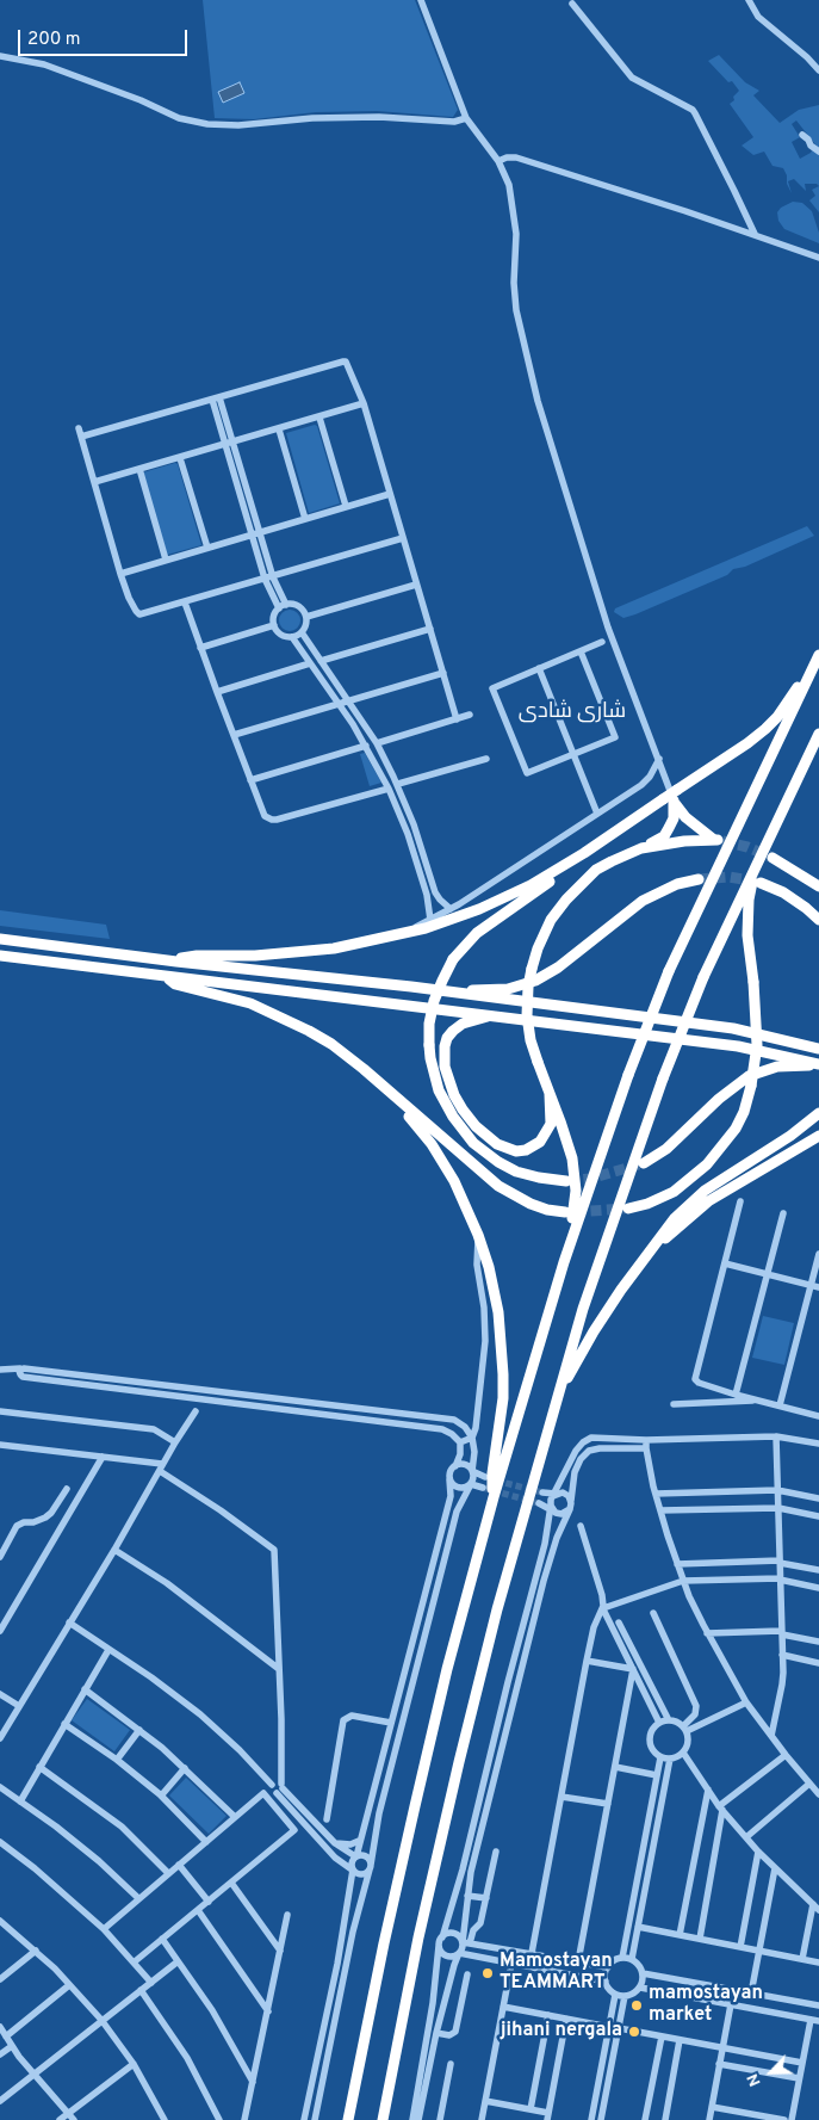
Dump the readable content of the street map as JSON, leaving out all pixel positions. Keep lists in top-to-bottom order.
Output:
{
  "districts": ["شاری شادی"],
  "places": ["Mamostayan TEAMMART", "mamostayan market", "jihani nergala"],
  "scale_bar": "200 m",
  "north": "bottom left"
}
